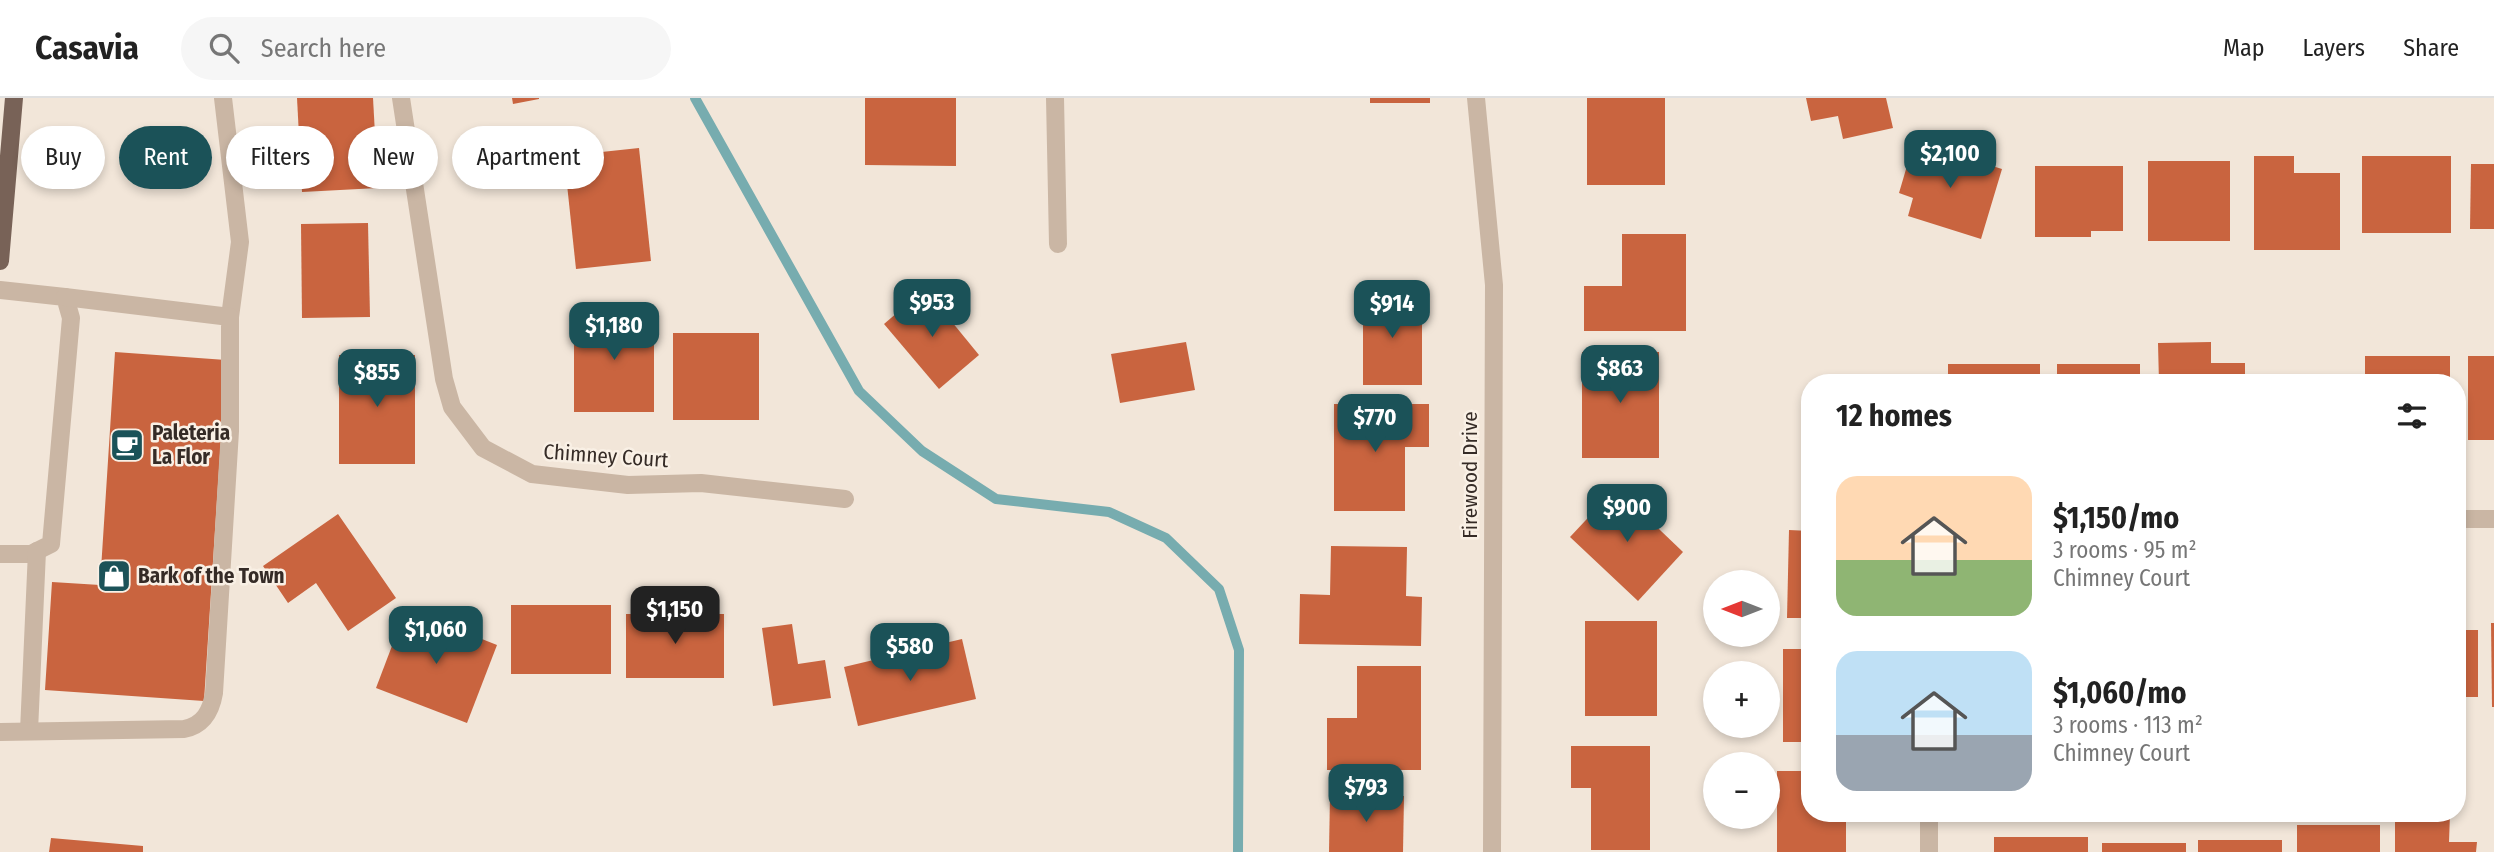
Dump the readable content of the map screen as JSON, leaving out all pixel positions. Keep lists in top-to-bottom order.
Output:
{
  "streets": {
    "street": ["Chimney Court", "Firewood Drive"]
  },
  "places": {
    "cafe": ["Paleteria La Flor"],
    "shop": ["Bark of the Town"]
  },
  "north": "left",
  "page": {
    "header": "Casavia",
    "search": "Search here",
    "nav": ["Map", "Layers", "Share"],
    "chip": [
      "Buy",
      "Rent",
      "Filters",
      "New",
      "Apartment"
    ],
    "price": [
      "$2,100",
      "$953",
      "$914",
      "$1,180",
      "$863",
      "$855",
      "$770",
      "$900",
      "$1,150",
      "$1,060",
      "$580",
      "$793"
    ],
    "heading": "12 homes",
    "list": [
      {
        "name": "$1,150/mo",
        "note": "3 rooms · 95 m² · Chimney Court"
      },
      {
        "name": "$1,060/mo",
        "note": "3 rooms · 113 m² · Chimney Court"
      }
    ],
    "map_buttons": ["+", "−"]
  }
}
